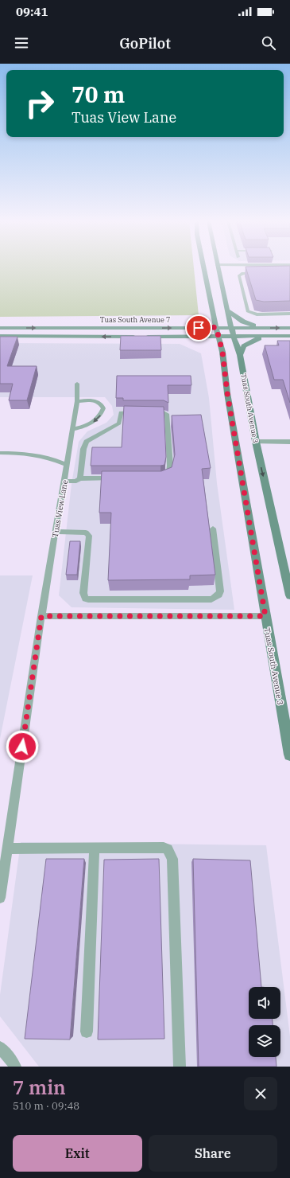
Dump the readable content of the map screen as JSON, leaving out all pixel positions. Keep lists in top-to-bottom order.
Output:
{
  "streets": {
    "street": ["Tuas South Avenue 7", "Tuas South Avenue 3"],
    "lane": ["Tuas View Lane"]
  },
  "crossings": [
    ["Tuas South Avenue 7", "Tuas South Avenue 3"]
  ],
  "page": {
    "status": "09:41",
    "header": "GoPilot",
    "turn": ["70 m", "Tuas View Lane"],
    "heading": ["7 min", "510 m · 09:48"],
    "buttons": ["Exit", "Share"]
  }
}
